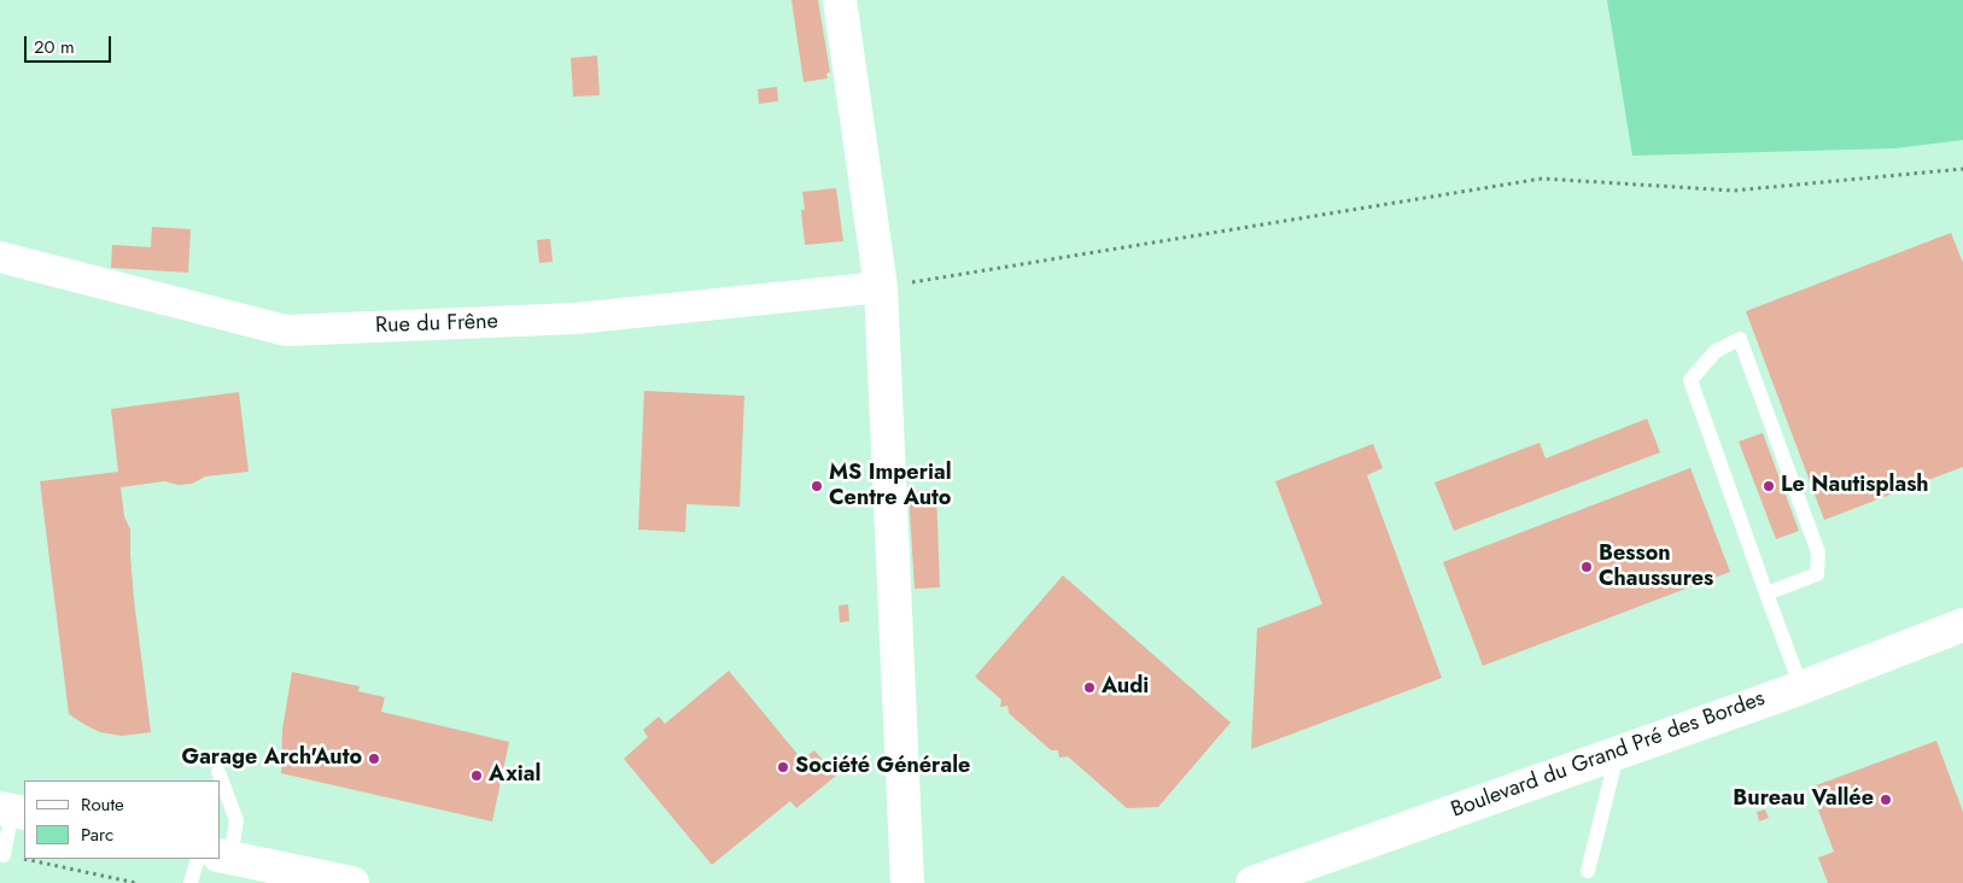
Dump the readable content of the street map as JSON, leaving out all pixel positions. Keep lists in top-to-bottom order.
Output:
{
  "streets": {
    "main road": ["Boulevard du Grand Pré des Bordes"],
    "street": ["Rue du Frêne"]
  },
  "places": [
    "MS Imperial Centre Auto",
    "Le Nautisplash",
    "Besson Chaussures",
    "Audi",
    "Garage Arch'Auto",
    "Société Générale",
    "Axial",
    "Bureau Vallée"
  ],
  "legend": ["Route", "Parc"],
  "scale_bar": "20 m"
}
